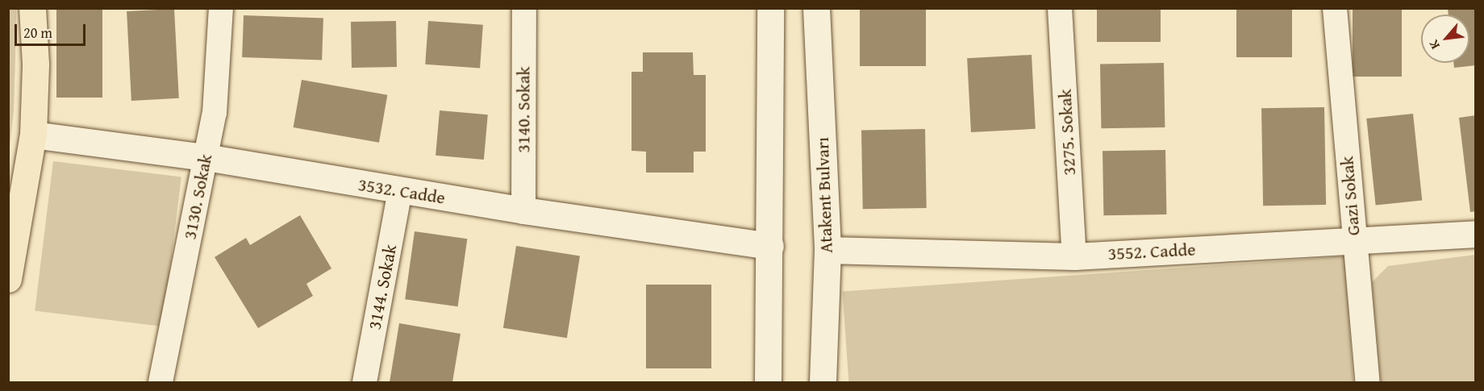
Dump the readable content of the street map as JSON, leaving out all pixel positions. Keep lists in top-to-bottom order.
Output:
{
  "streets": {
    "street": [
      "3140. Sokak",
      "3275. Sokak",
      "3532. Cadde",
      "Atakent Bulvarı",
      "Gazi Sokak",
      "3130. Sokak",
      "3552. Cadde",
      "3144. Sokak"
    ]
  },
  "crossings": [
    ["3140. Sokak", "3532. Cadde"],
    ["3275. Sokak", "3552. Cadde"],
    ["3532. Cadde", "3130. Sokak"],
    ["3532. Cadde", "3144. Sokak"],
    ["Atakent Bulvarı", "3552. Cadde"],
    ["Gazi Sokak", "3552. Cadde"]
  ],
  "scale_bar": "20 m",
  "north": "bottom left"
}
